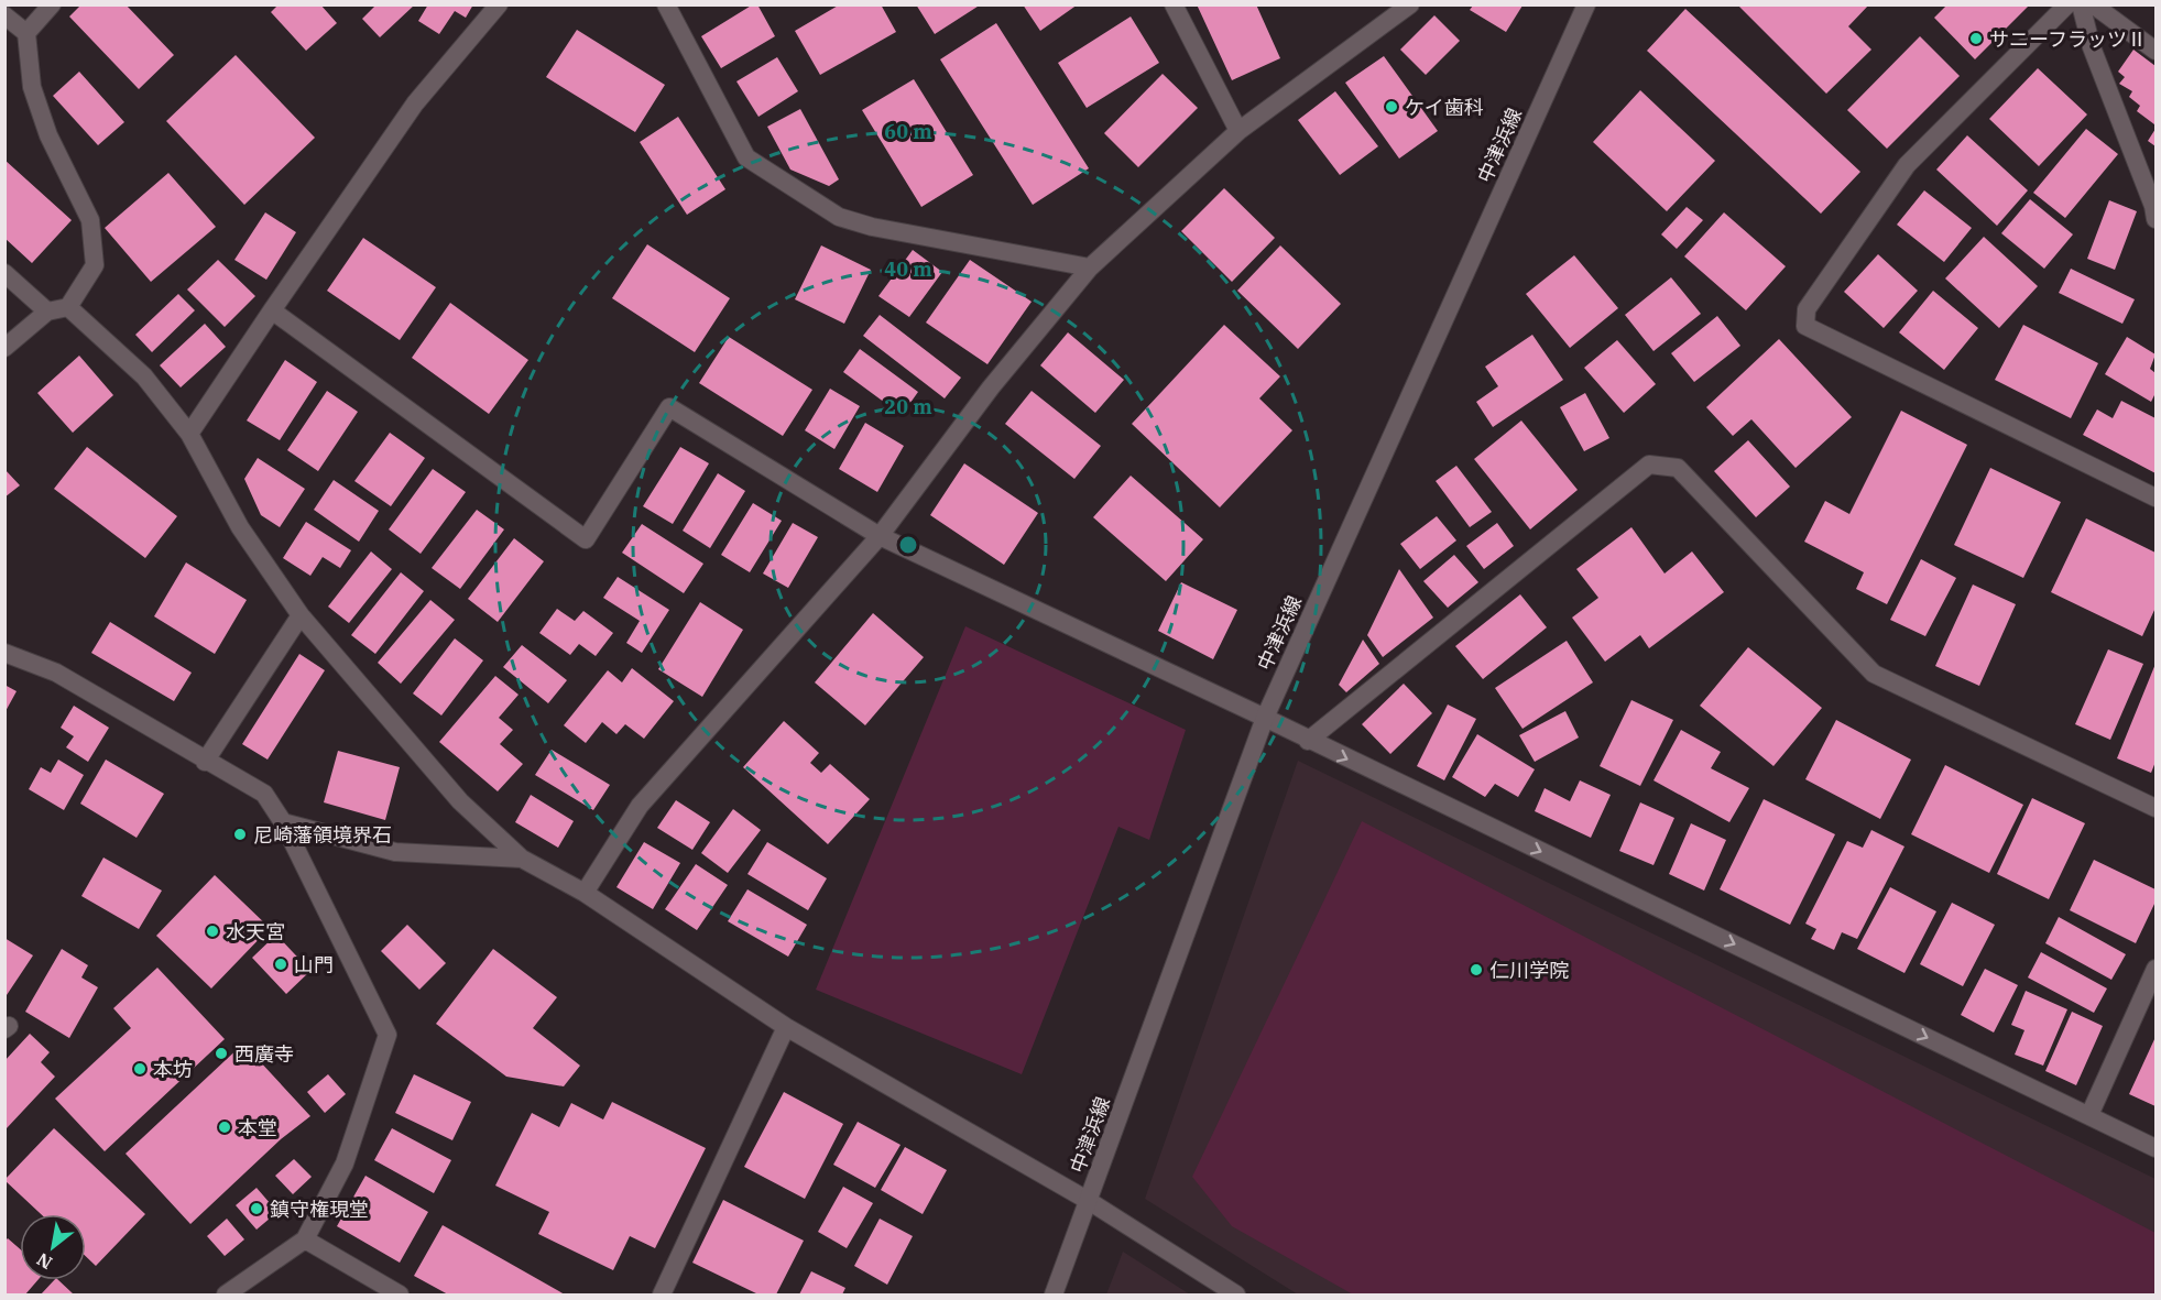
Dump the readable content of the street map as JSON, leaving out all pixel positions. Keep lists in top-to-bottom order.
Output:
{
  "streets": {
    "street": ["中津浜線"]
  },
  "places": [
    "サニーフラッツⅡ",
    "ケイ歯科",
    "尼崎藩領境界石",
    "水天宮",
    "山門",
    "仁川学院",
    "西廣寺",
    "本坊",
    "本堂",
    "鎮守権現堂"
  ],
  "north": "bottom left",
  "rings": ["60 m", "40 m", "20 m"]
}
